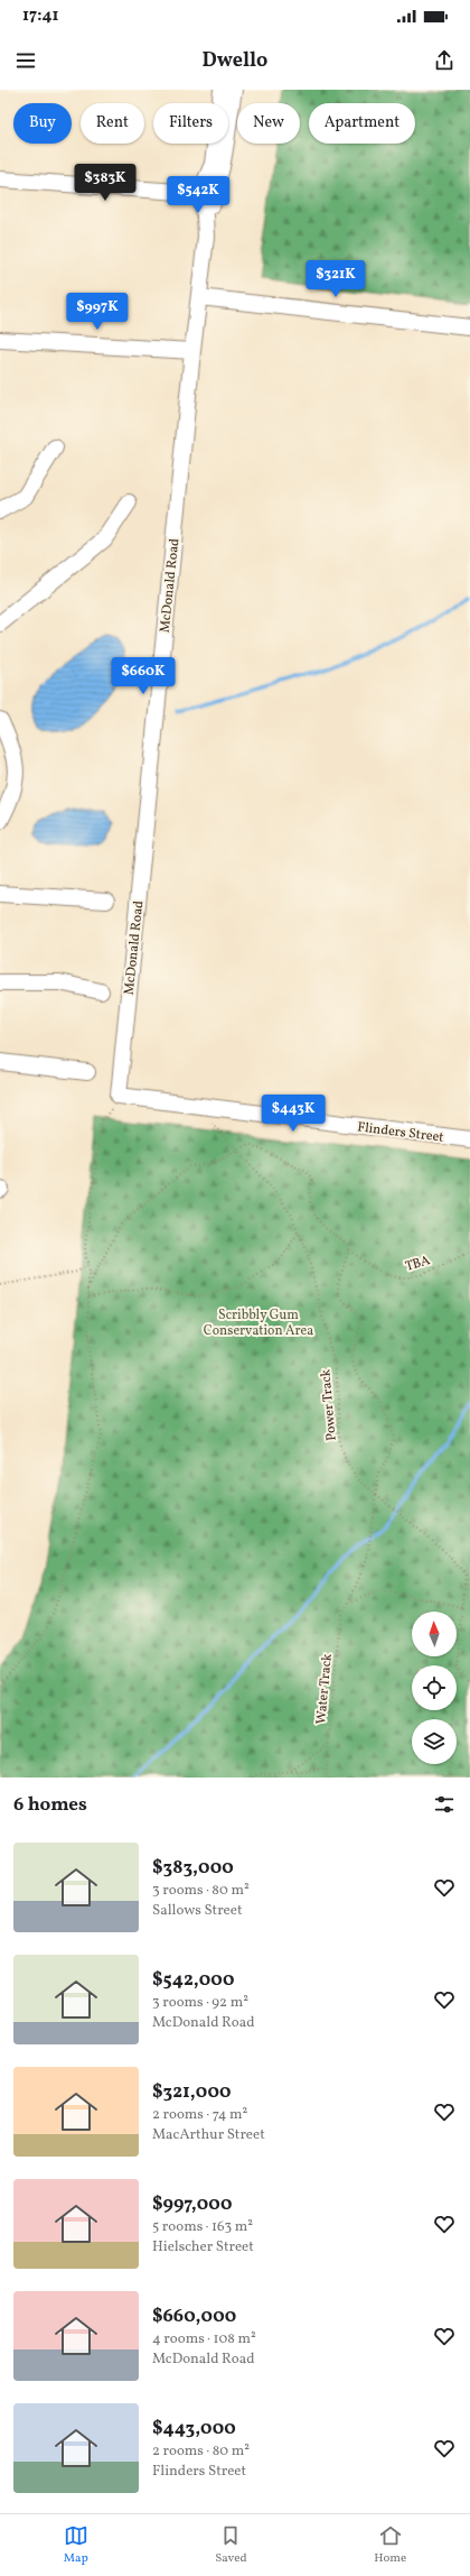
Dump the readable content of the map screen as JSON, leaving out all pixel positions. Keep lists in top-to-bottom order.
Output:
{
  "streets": {
    "street": ["McDonald Road", "Flinders Street"],
    "path": ["TBA", "Power Track", "Water Track"]
  },
  "crossings": [
    ["McDonald Road", "Flinders Street"],
    ["TBA", "Power Track"],
    ["TBA", "Water Track"],
    ["Power Track", "Water Track"]
  ],
  "parks": ["Scribbly Gum Conservation Area"],
  "north": "top",
  "page": {
    "status": "17:41",
    "header": "Dwello",
    "chip": [
      "Buy",
      "Rent",
      "Filters",
      "New",
      "Apartment"
    ],
    "price": [
      "$383K",
      "$542K",
      "$321K",
      "$997K",
      "$660K",
      "$443K"
    ],
    "heading": "6 homes",
    "list": [
      {
        "name": "$383,000",
        "note": "3 rooms · 80 m² · Sallows Street"
      },
      {
        "name": "$542,000",
        "note": "3 rooms · 92 m² · McDonald Road"
      },
      {
        "name": "$321,000",
        "note": "2 rooms · 74 m² · MacArthur Street"
      },
      {
        "name": "$997,000",
        "note": "5 rooms · 163 m² · Hielscher Street"
      },
      {
        "name": "$660,000",
        "note": "4 rooms · 108 m² · McDonald Road"
      },
      {
        "name": "$443,000",
        "note": "2 rooms · 80 m² · Flinders Street"
      }
    ],
    "tabs": ["Map", "Saved", "Home"]
  }
}
